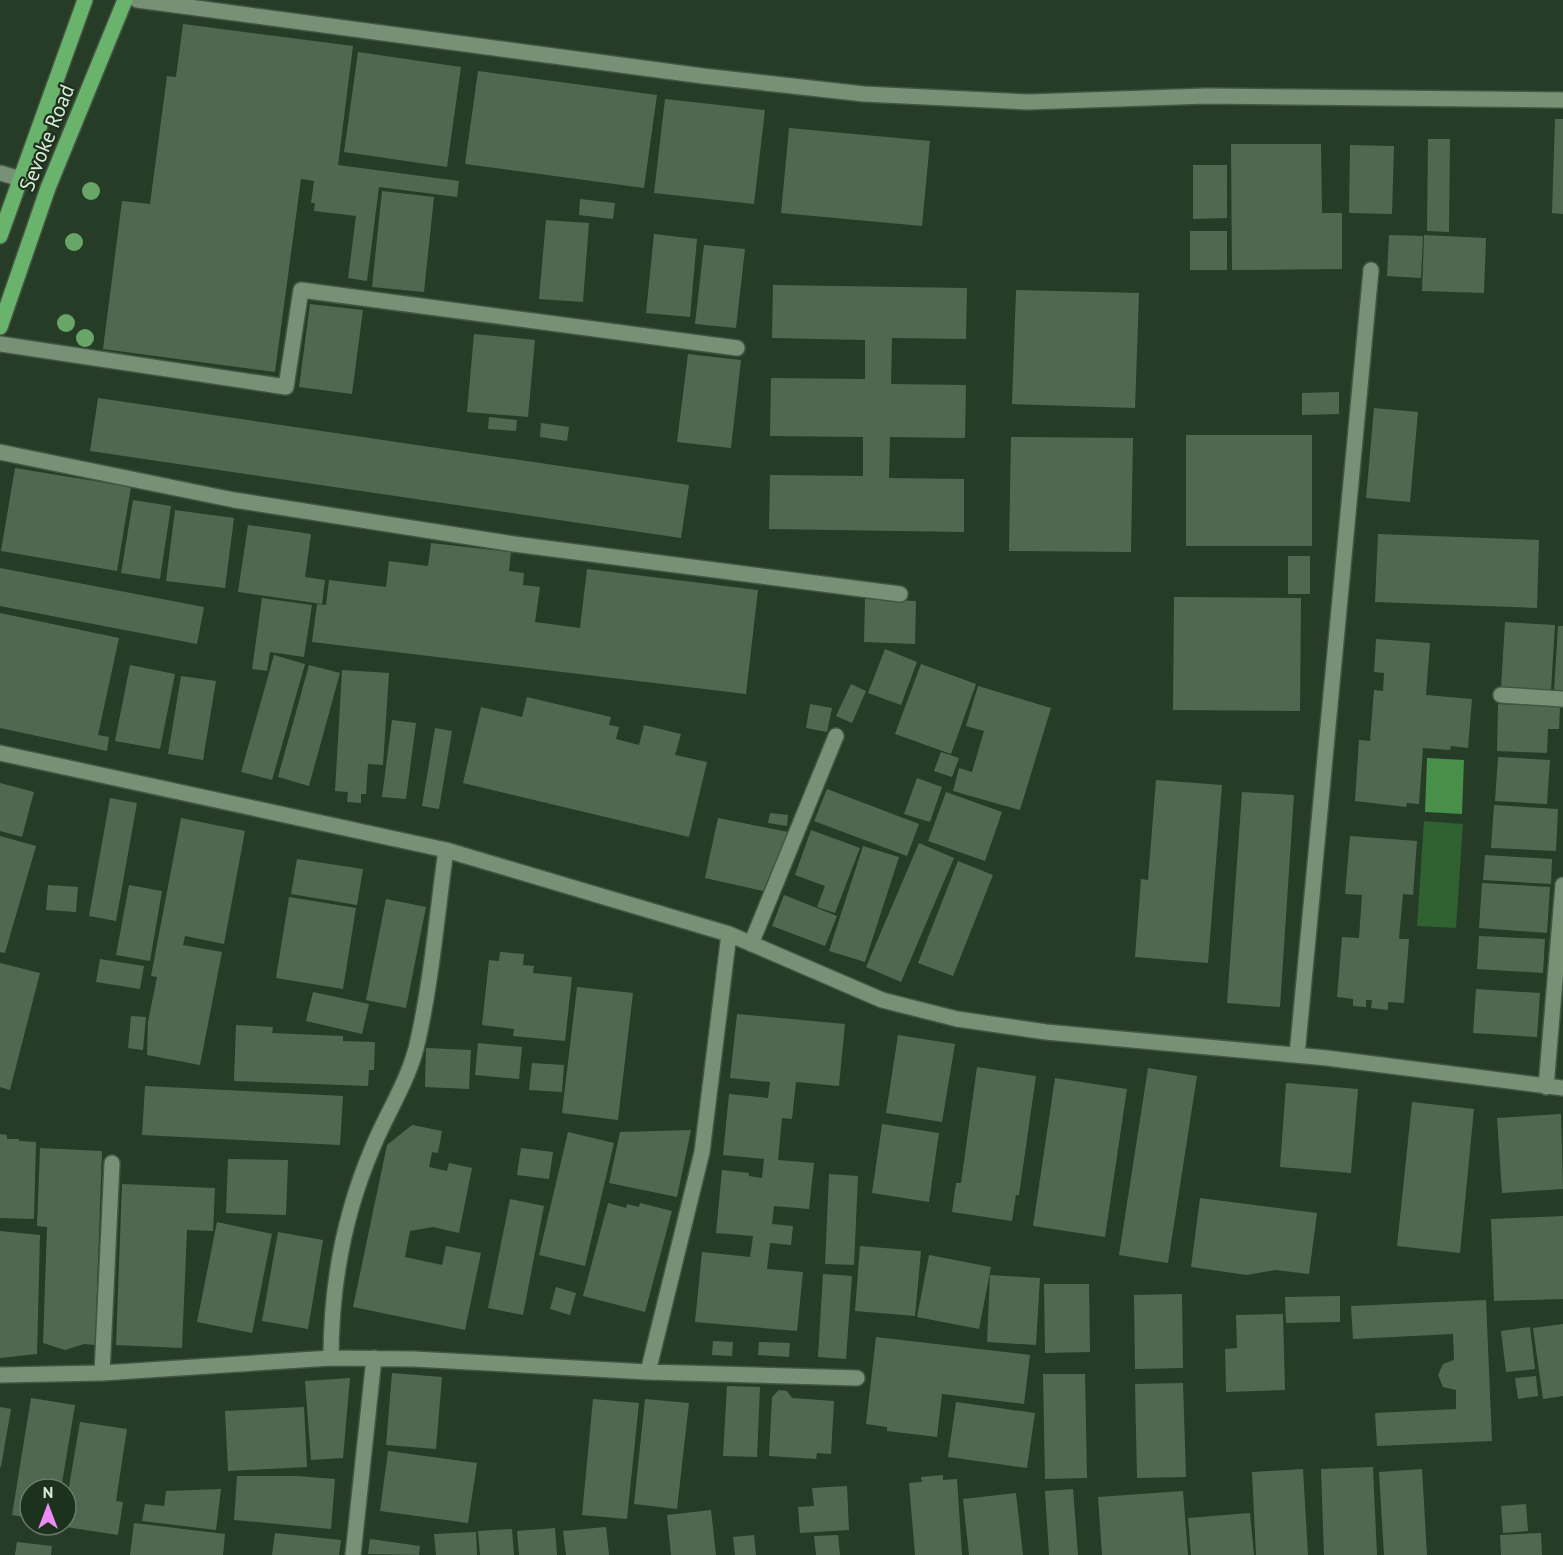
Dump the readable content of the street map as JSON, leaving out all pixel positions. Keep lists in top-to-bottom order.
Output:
{
  "streets": {
    "main road": ["Sevoke Road"]
  },
  "north": "top"
}
